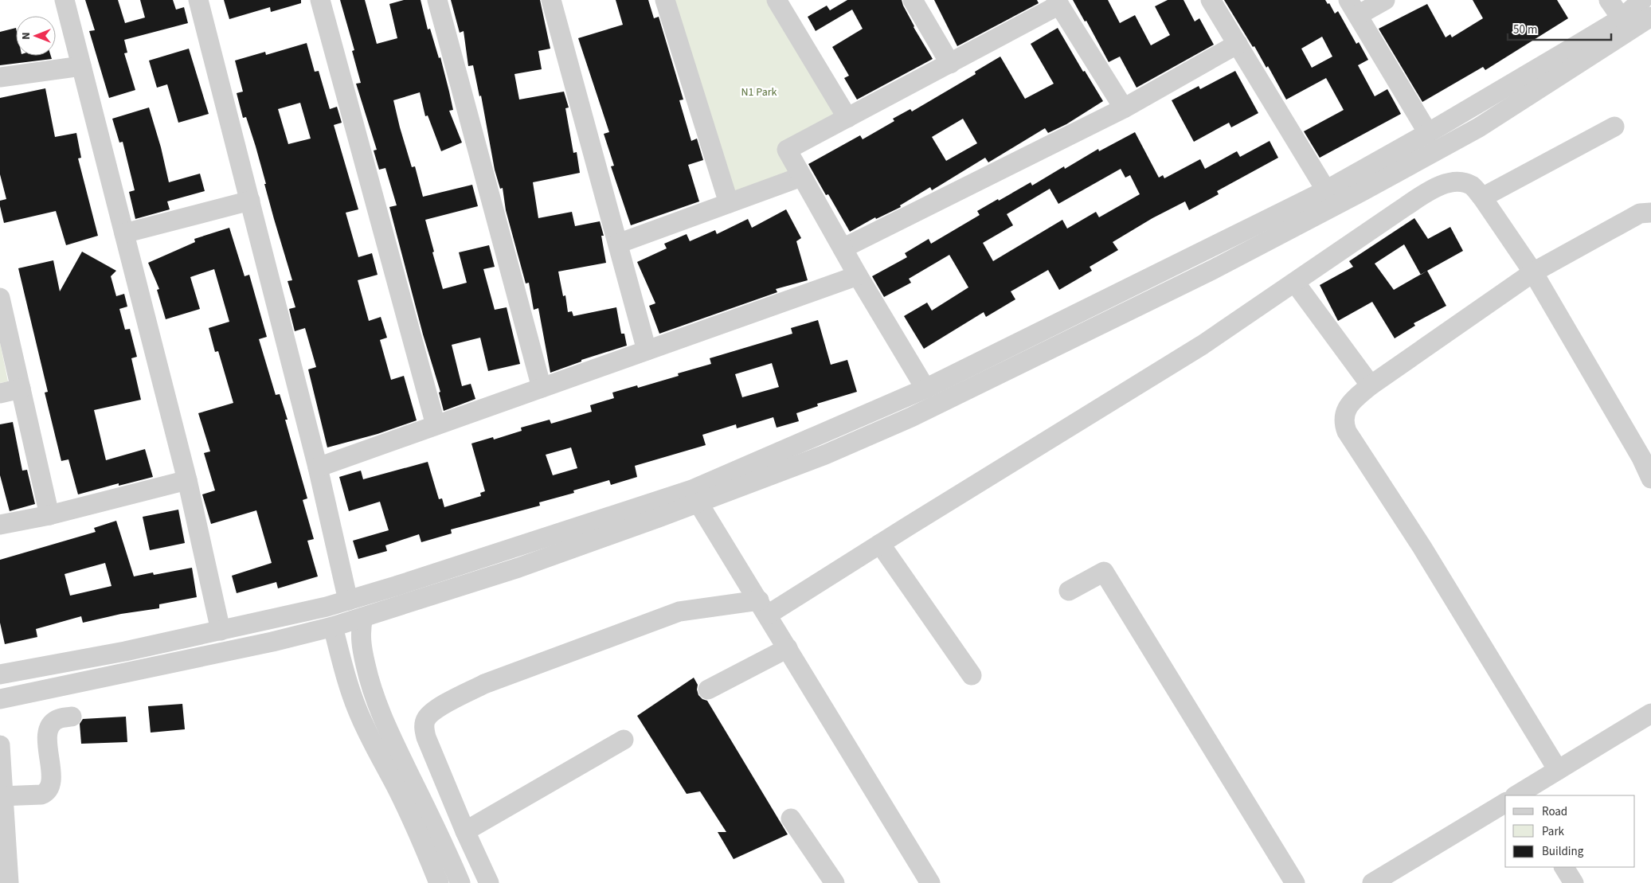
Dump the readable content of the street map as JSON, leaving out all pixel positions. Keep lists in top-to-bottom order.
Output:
{
  "parks": ["N1 Park"],
  "legend": ["Road", "Park", "Building"],
  "scale_bar": "50 m",
  "north": "left"
}
